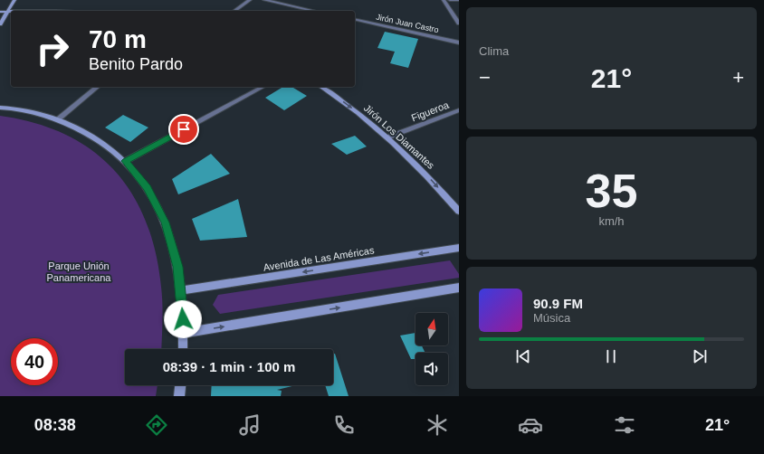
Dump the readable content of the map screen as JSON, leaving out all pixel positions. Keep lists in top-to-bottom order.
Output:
{
  "streets": {
    "street": [
      "Jirón Juan Castro",
      "Figueroa",
      "Jirón Los Diamantes",
      "Avenida de Las Américas"
    ]
  },
  "crossings": [
    ["Figueroa", "Jirón Los Diamantes"]
  ],
  "one_way": ["Jirón Los Diamantes"],
  "parks": ["Parque Unión Panamericana"],
  "north": "top",
  "page": {
    "tile": [
      "Clima",
      ["35", "km/h"]
    ],
    "turn": ["70 m", "Benito Pardo"],
    "heat": ["−", "21°", "+"],
    "song": ["90.9 FM", "Música"],
    "limit": "40",
    "trip": "08:39 · 1 min · 100 m",
    "tabs": ["08:38", "21°"]
  }
}
